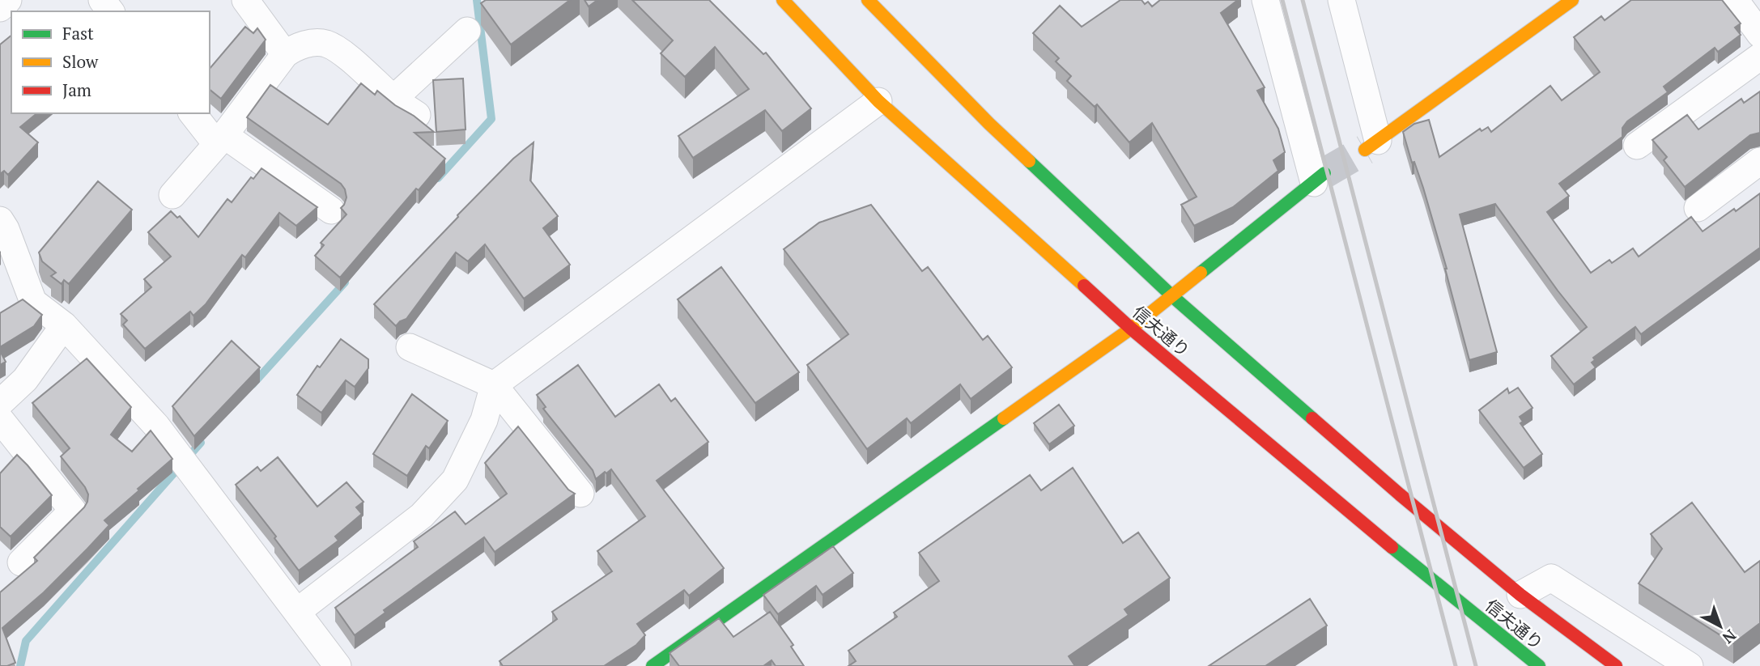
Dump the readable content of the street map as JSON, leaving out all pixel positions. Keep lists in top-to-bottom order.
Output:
{
  "streets": {
    "main road": ["信夫通り"]
  },
  "legend": ["Fast", "Slow", "Jam"],
  "north": "bottom right"
}
